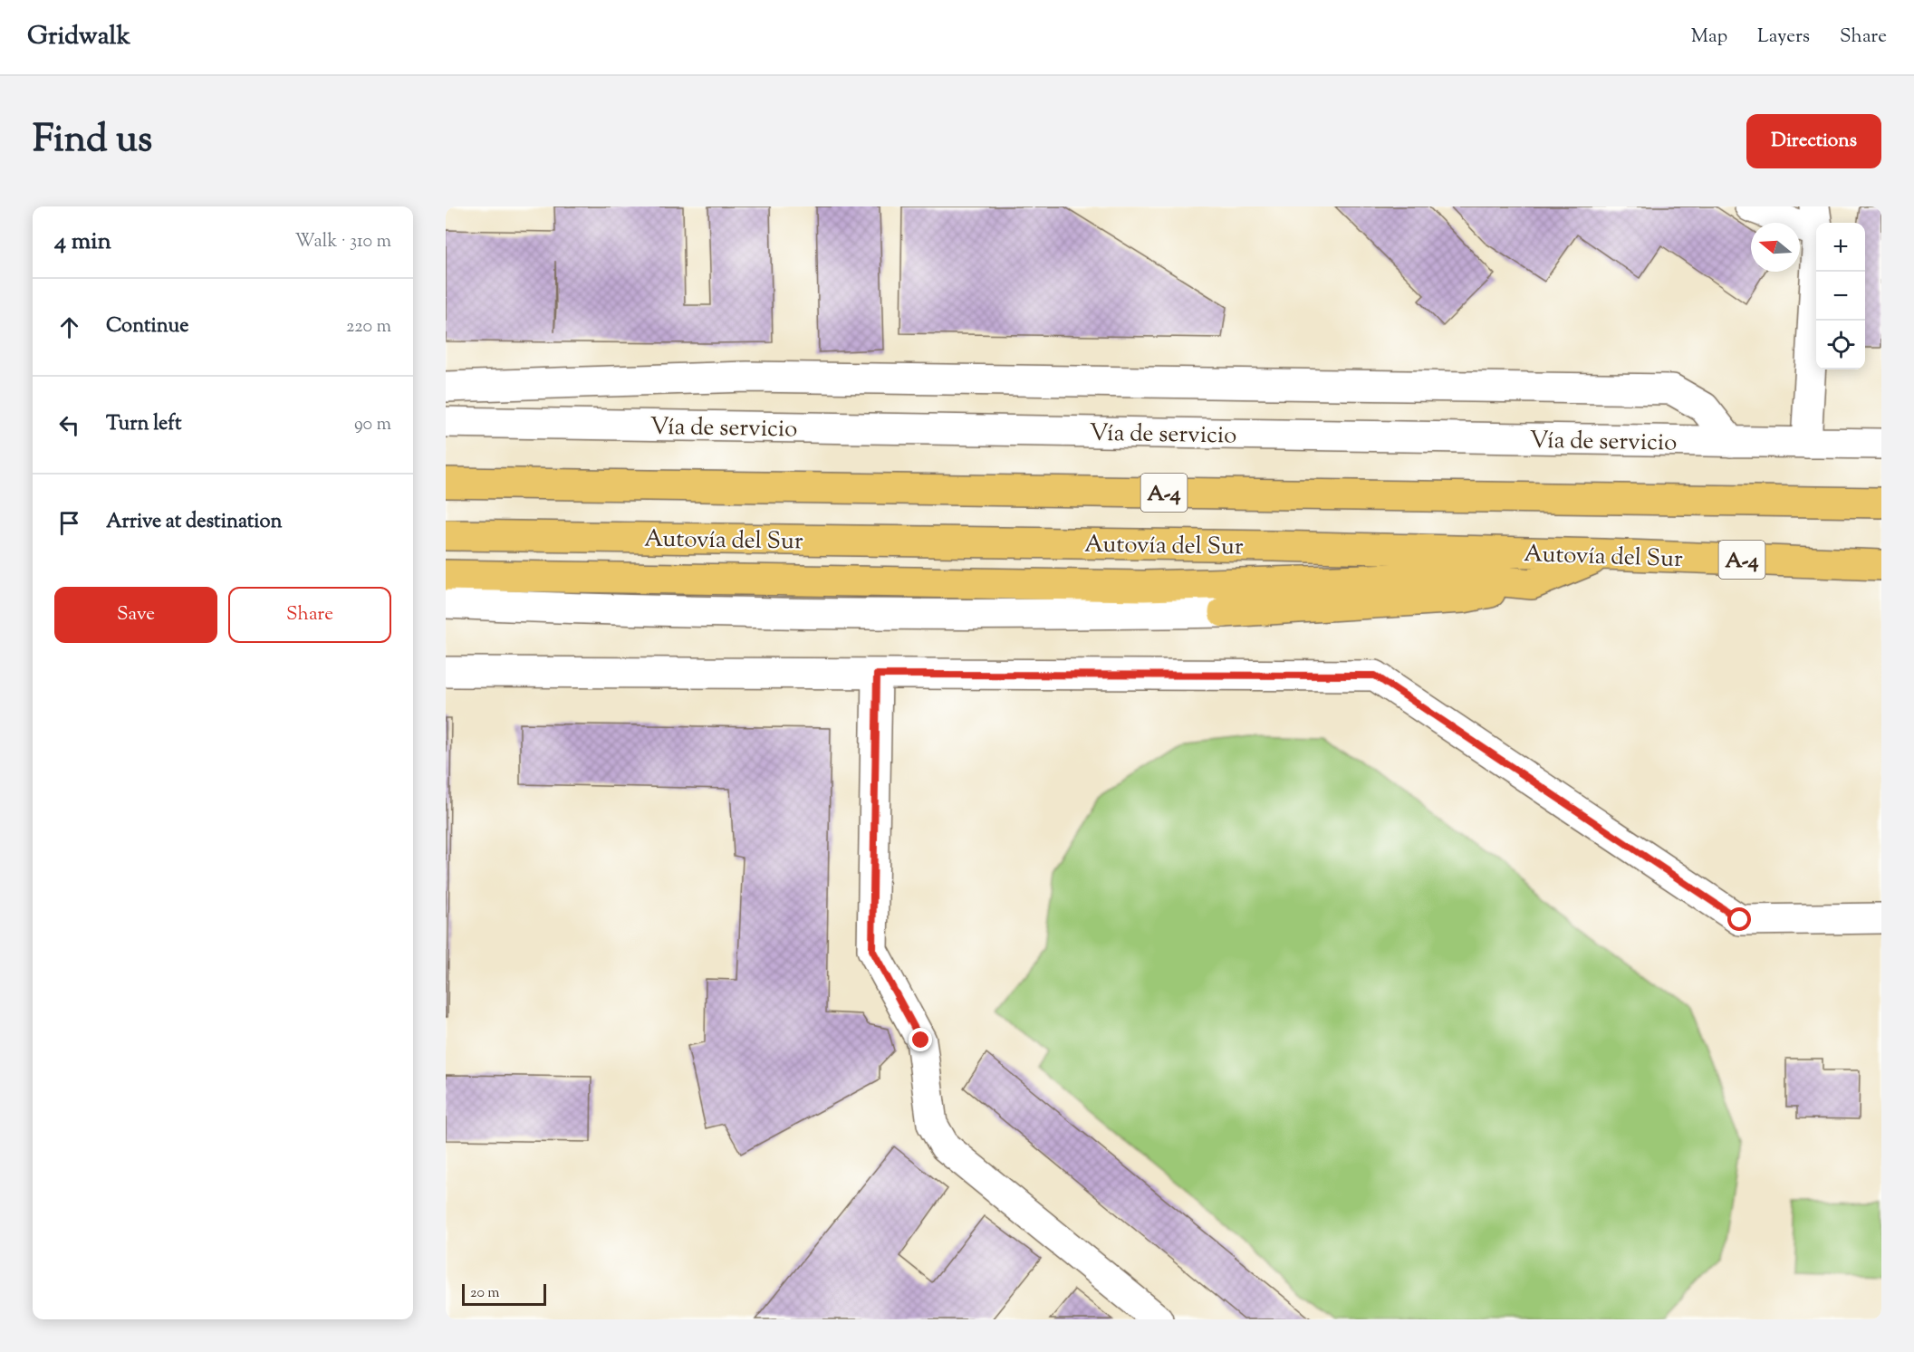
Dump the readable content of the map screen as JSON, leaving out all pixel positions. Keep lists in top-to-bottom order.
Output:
{
  "streets": {
    "highway": ["A-4", "Autovía del Sur"],
    "street": ["Vía de servicio"]
  },
  "scale_bar": "20 m",
  "north": "left",
  "page": {
    "header": "Gridwalk",
    "nav": ["Map", "Layers", "Share"],
    "title": "Find us",
    "buttons": [
      "Directions",
      ["Save", "Share"]
    ],
    "heading": ["4 min", "Walk · 310 m"],
    "map_buttons": ["+", "−"],
    "list": [
      ["Continue", "220 m"],
      ["Turn left", "90 m"],
      "Arrive at destination"
    ],
    "scale": "20 m"
  }
}
